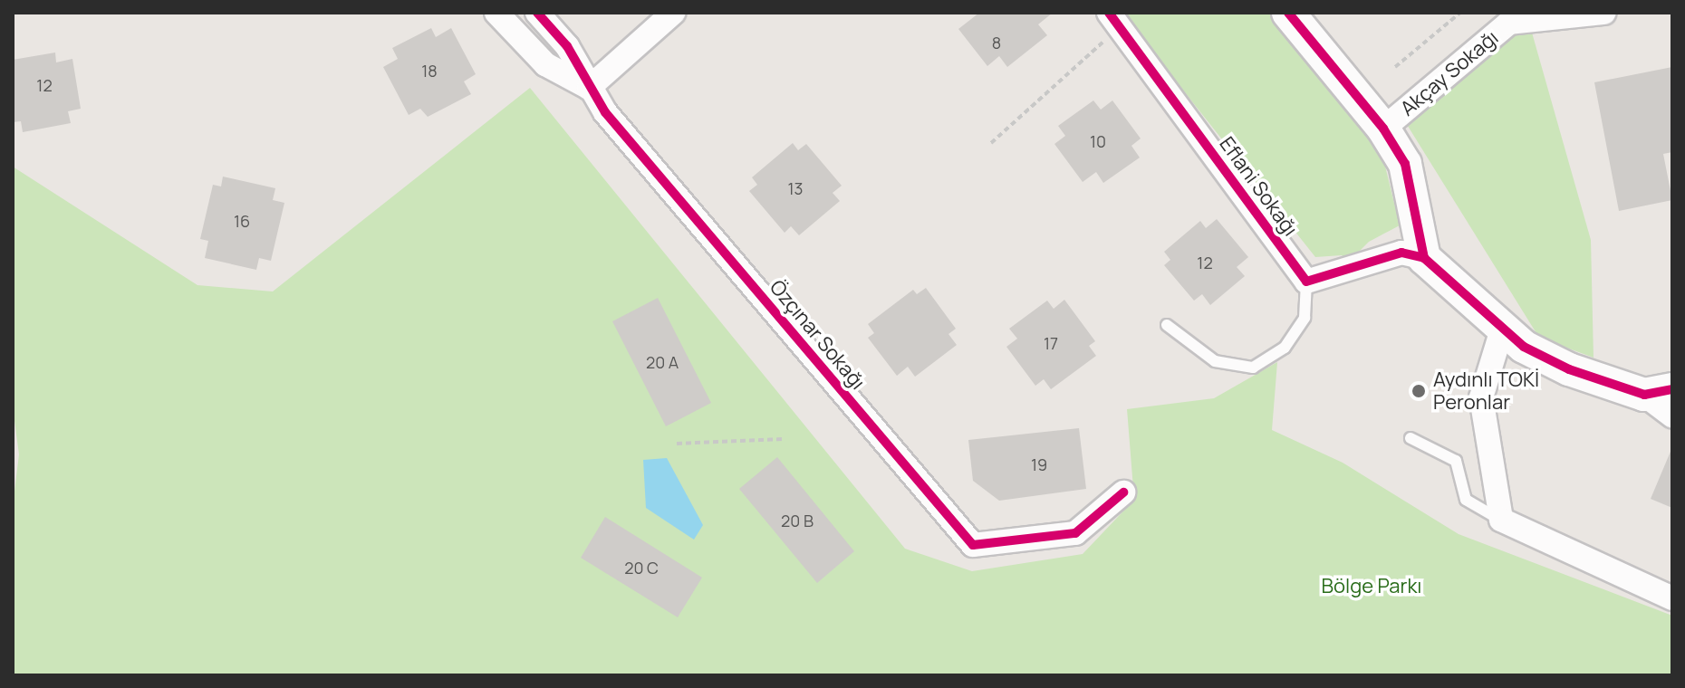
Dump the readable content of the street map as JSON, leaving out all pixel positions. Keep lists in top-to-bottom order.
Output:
{
  "streets": {
    "street": ["Akçay Sokağı", "Eflani Sokağı", "Özçınar Sokağı"]
  },
  "parks": ["Bölge Parkı"],
  "places": ["Aydınlı TOKİ Peronlar"],
  "house_numbers": [
    "8",
    "18",
    "12",
    "10",
    "13",
    "16",
    "12",
    "17",
    "20 A",
    "19",
    "20 B",
    "20 C"
  ]
}
